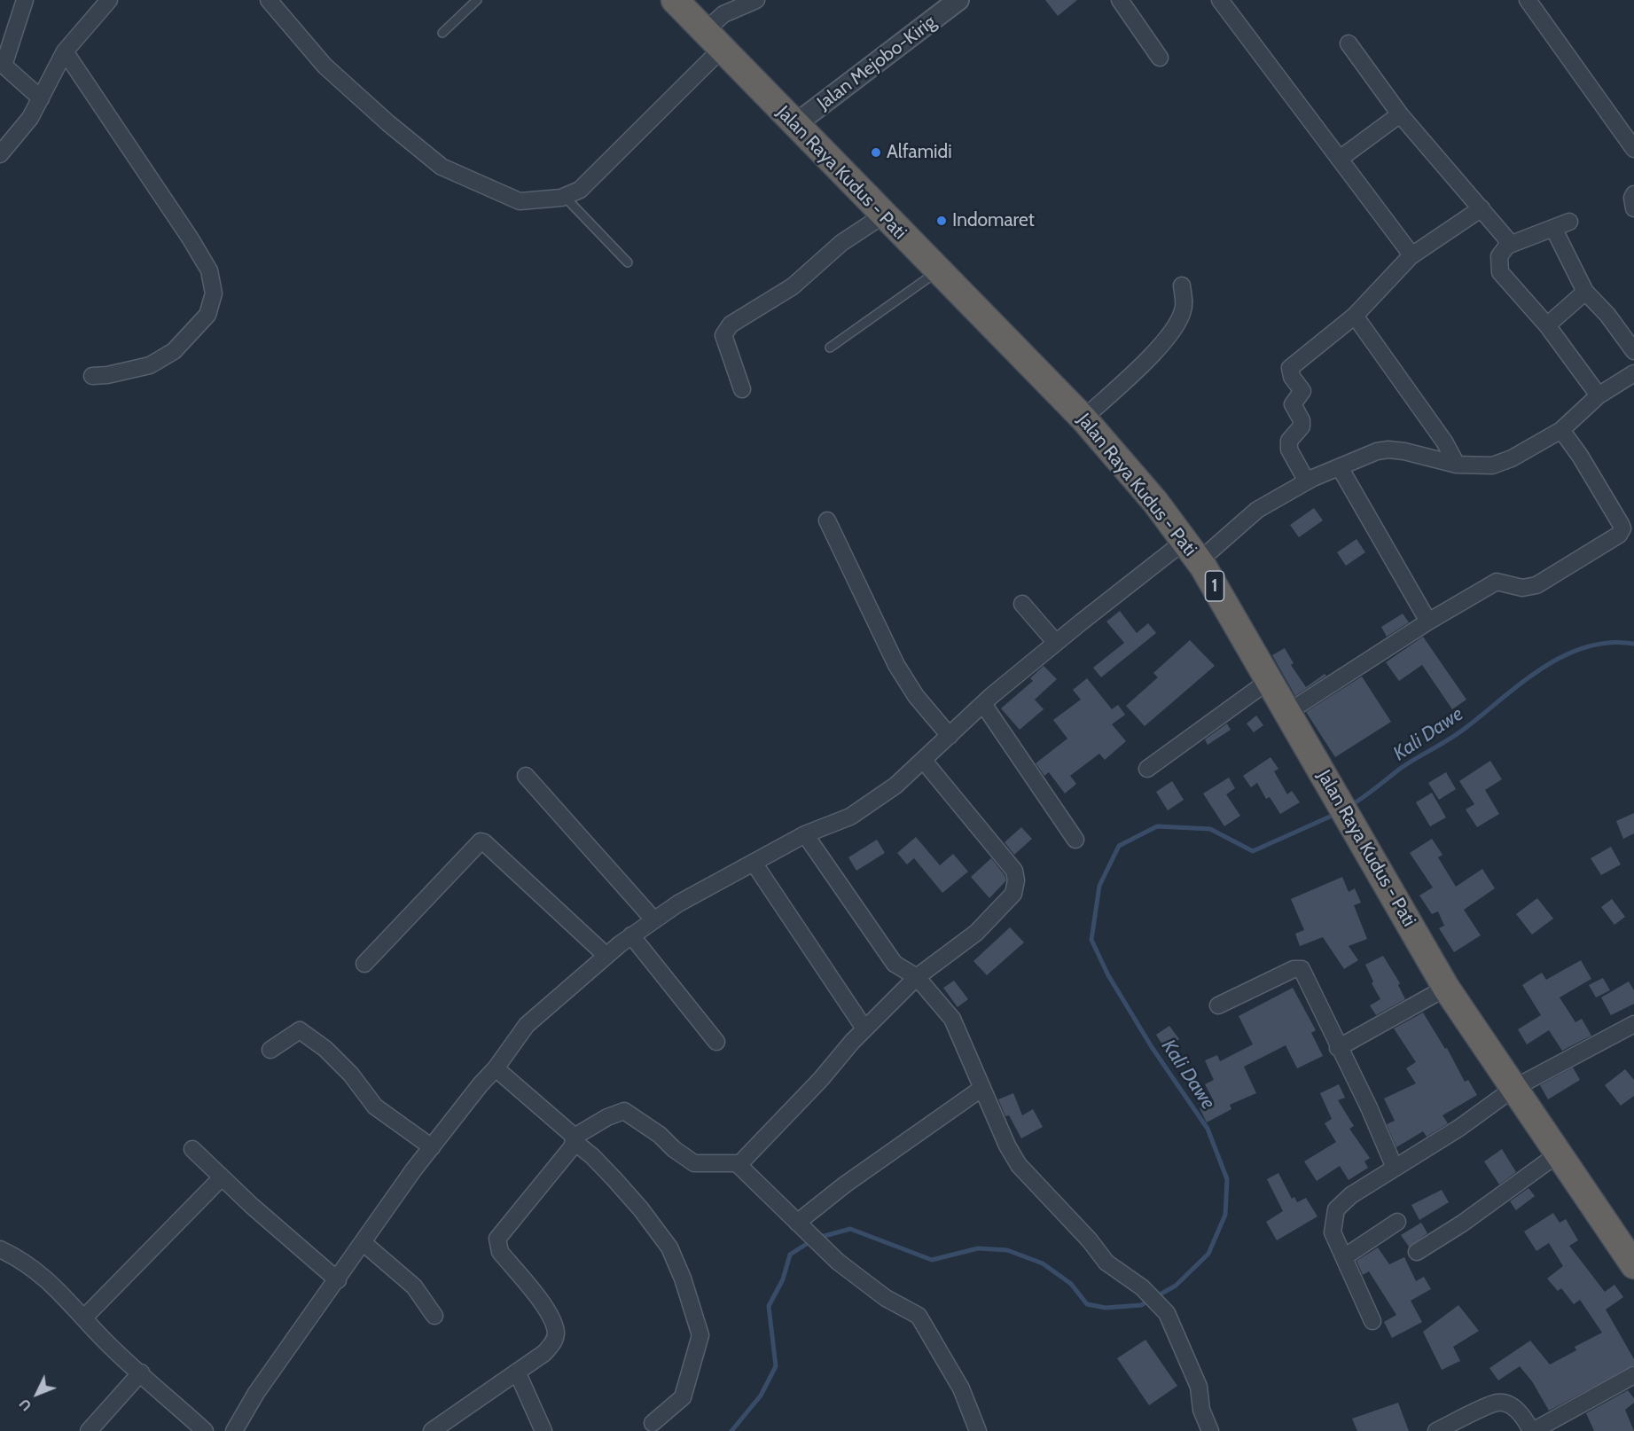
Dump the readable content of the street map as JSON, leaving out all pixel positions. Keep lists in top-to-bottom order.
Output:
{
  "streets": {
    "highway": ["Jalan Raya Kudus - Pati", "1"],
    "street": ["Jalan Mejobo-Kirig"]
  },
  "crossings": [
    ["Jalan Mejobo-Kirig", "Jalan Raya Kudus - Pati"]
  ],
  "water": ["Kali Dawe"],
  "places": ["Alfamidi", "Indomaret"],
  "north": "bottom left"
}
